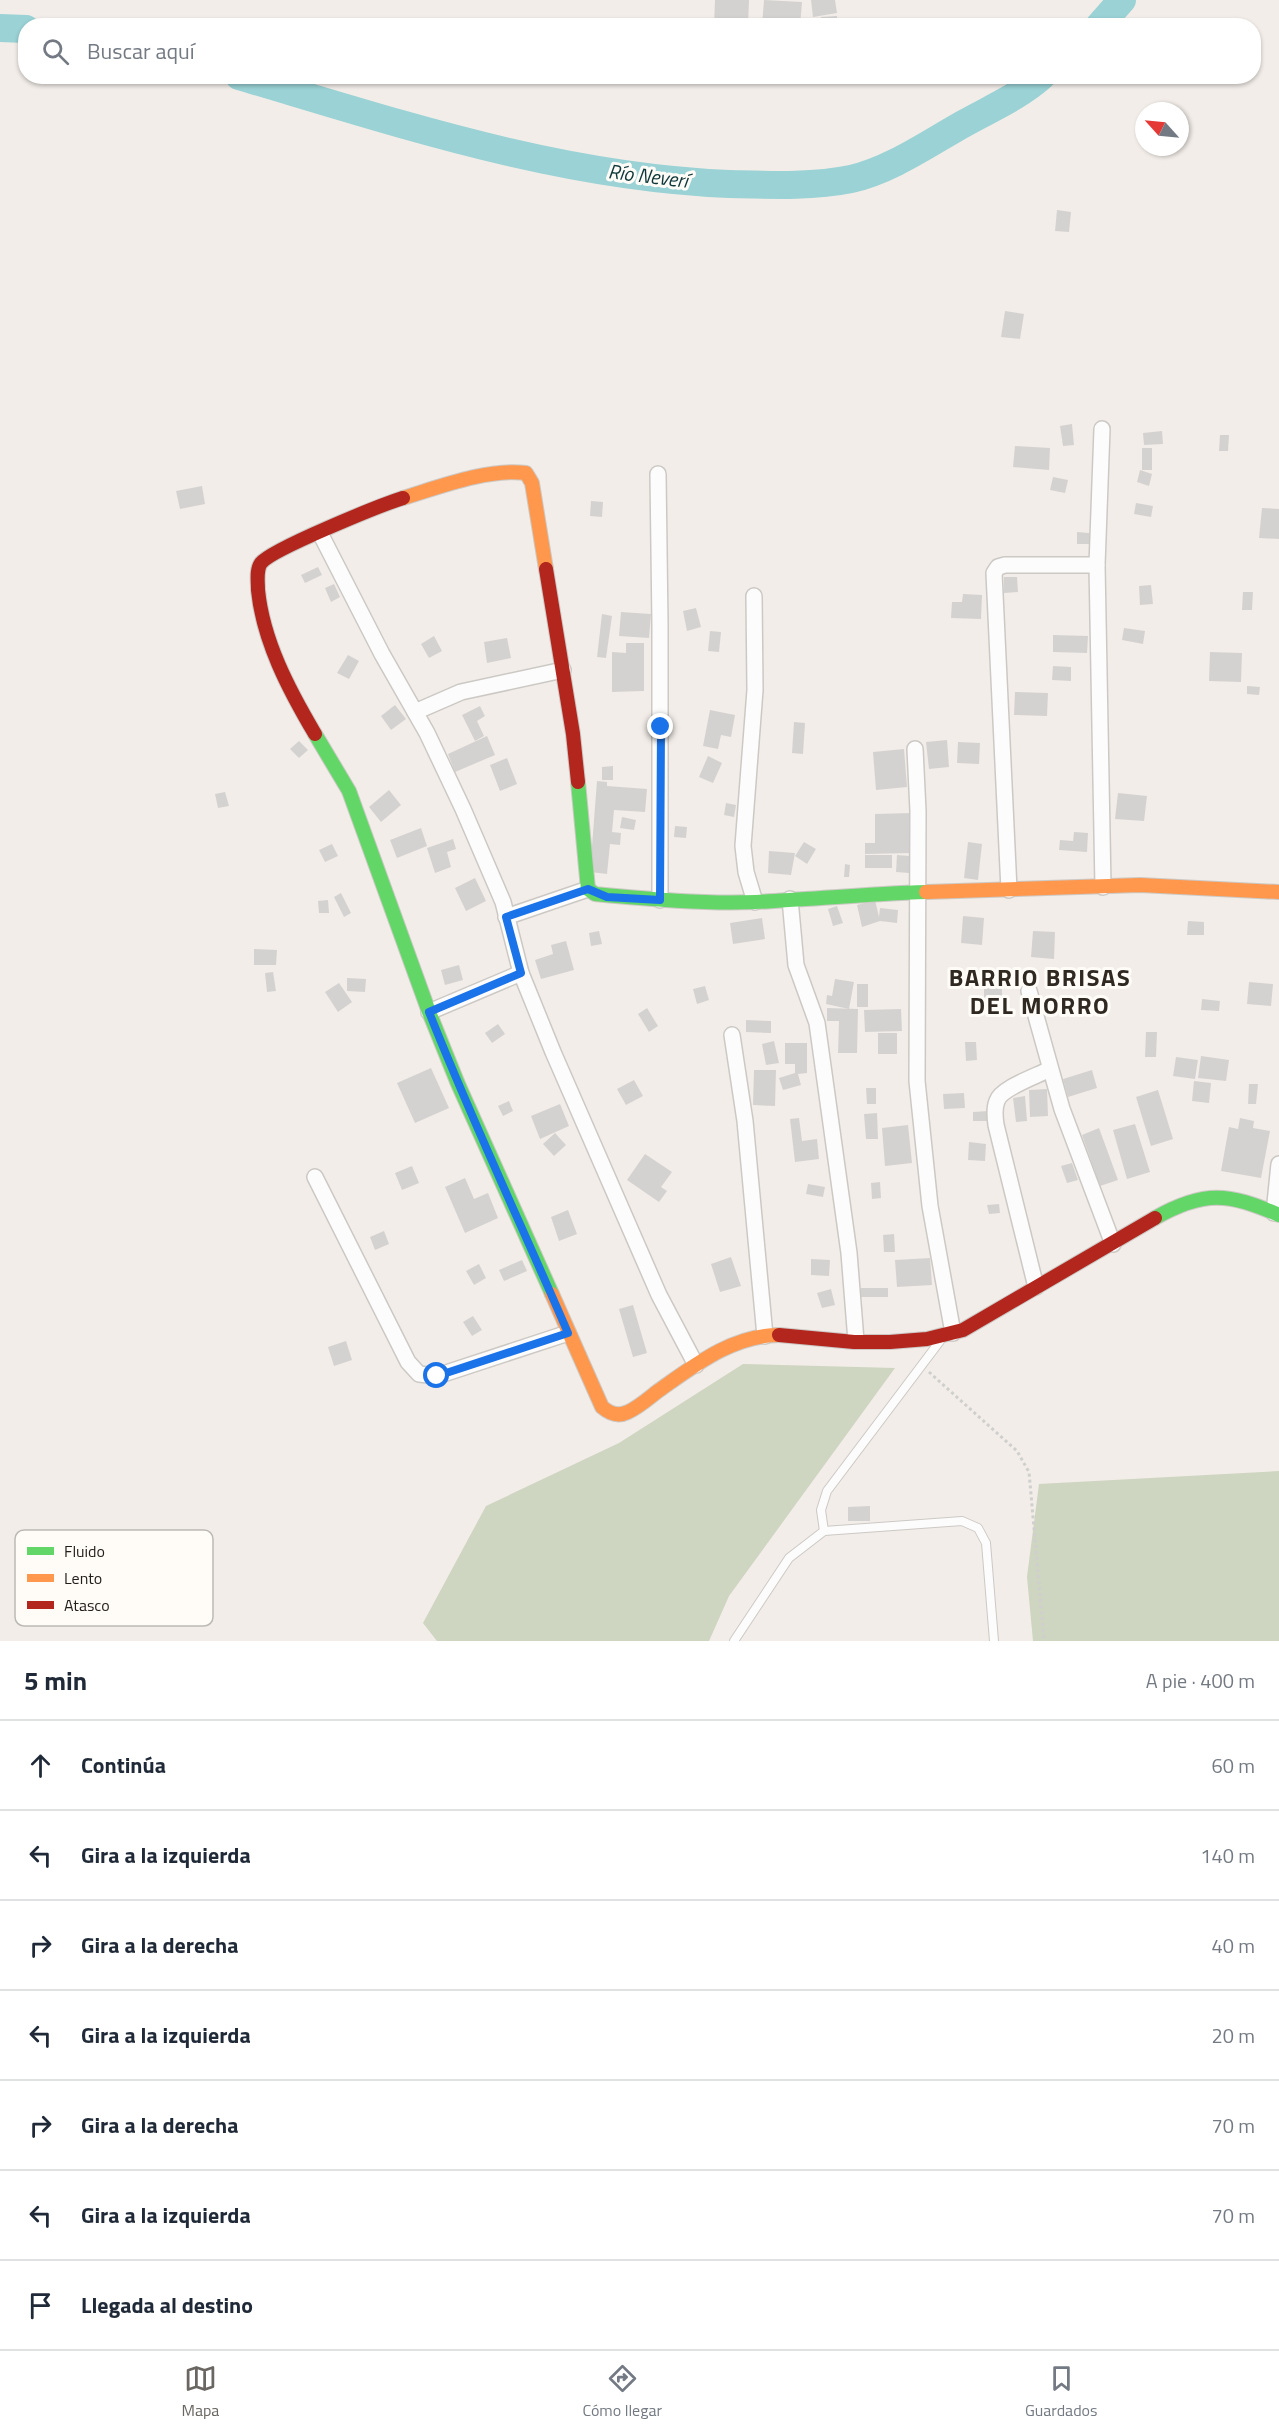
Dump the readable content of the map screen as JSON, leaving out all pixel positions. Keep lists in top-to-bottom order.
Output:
{
  "districts": ["BARRIO BRISAS DEL MORRO"],
  "water": ["Río Neverí"],
  "legend": ["Fluido", "Lento", "Atasco"],
  "north": "top left",
  "page": {
    "search": "Buscar aquí",
    "heading": ["5 min", "A pie · 400 m"],
    "list": [
      ["Continúa", "60 m"],
      ["Gira a la izquierda", "140 m"],
      ["Gira a la derecha", "40 m"],
      ["Gira a la izquierda", "20 m"],
      ["Gira a la derecha", "70 m"],
      ["Gira a la izquierda", "70 m"],
      "Llegada al destino"
    ],
    "nav": ["Mapa", "Cómo llegar", "Guardados"]
  }
}
